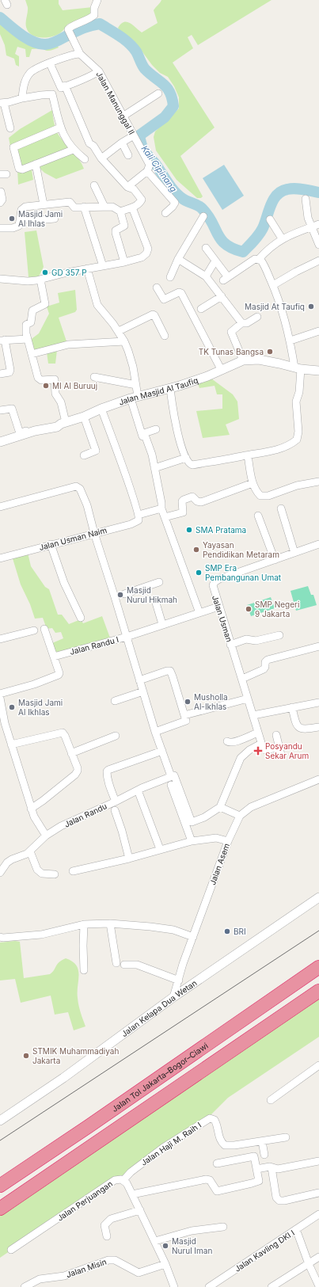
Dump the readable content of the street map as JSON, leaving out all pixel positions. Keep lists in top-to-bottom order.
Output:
{
  "streets": {
    "highway": ["Jalan Tol Jakarta–Bogor–Ciawi"],
    "street": [
      "Jalan Manunggal II",
      "Jalan Masjid Al Taufiq",
      "Jalan Usman Naim",
      "Jalan Usman",
      "Jalan Randu I",
      "Jalan Randu",
      "Jalan Asem",
      "Jalan Kelapa Dua Wetan",
      "Jalan Haji M. Raih I",
      "Jalan Perjuangan",
      "Jalan Kavling DKI I",
      "Jalan Misin"
    ]
  },
  "crossings": [
    ["Jalan Usman Naim", "Jalan Randu I"],
    ["Jalan Asem", "Jalan Kelapa Dua Wetan"],
    ["Jalan Haji M. Raih I", "Jalan Perjuangan"],
    ["Jalan Perjuangan", "Jalan Misin"]
  ],
  "water": ["Kali Cipinang"],
  "places": {
    "other": [
      "Masjid Jami Al Ihlas",
      "GD 357 P",
      "Masjid At Taufiq",
      "TK Tunas Bangsa",
      "MI Al Buruuj",
      "SMA Pratama",
      "Yayasan Pendidikan Metaram",
      "SMP Era Pembangunan Umat",
      "Masjid Nurul Hikmah",
      "SMP Negeri 9 Jakarta",
      "Musholla Al-Ikhlas",
      "Masjid Jami Al Ikhlas",
      "BRI",
      "STMIK Muhammadiyah Jakarta",
      "Masjid Nurul Iman"
    ],
    "health": ["Posyandu Sekar Arum"]
  }
}
